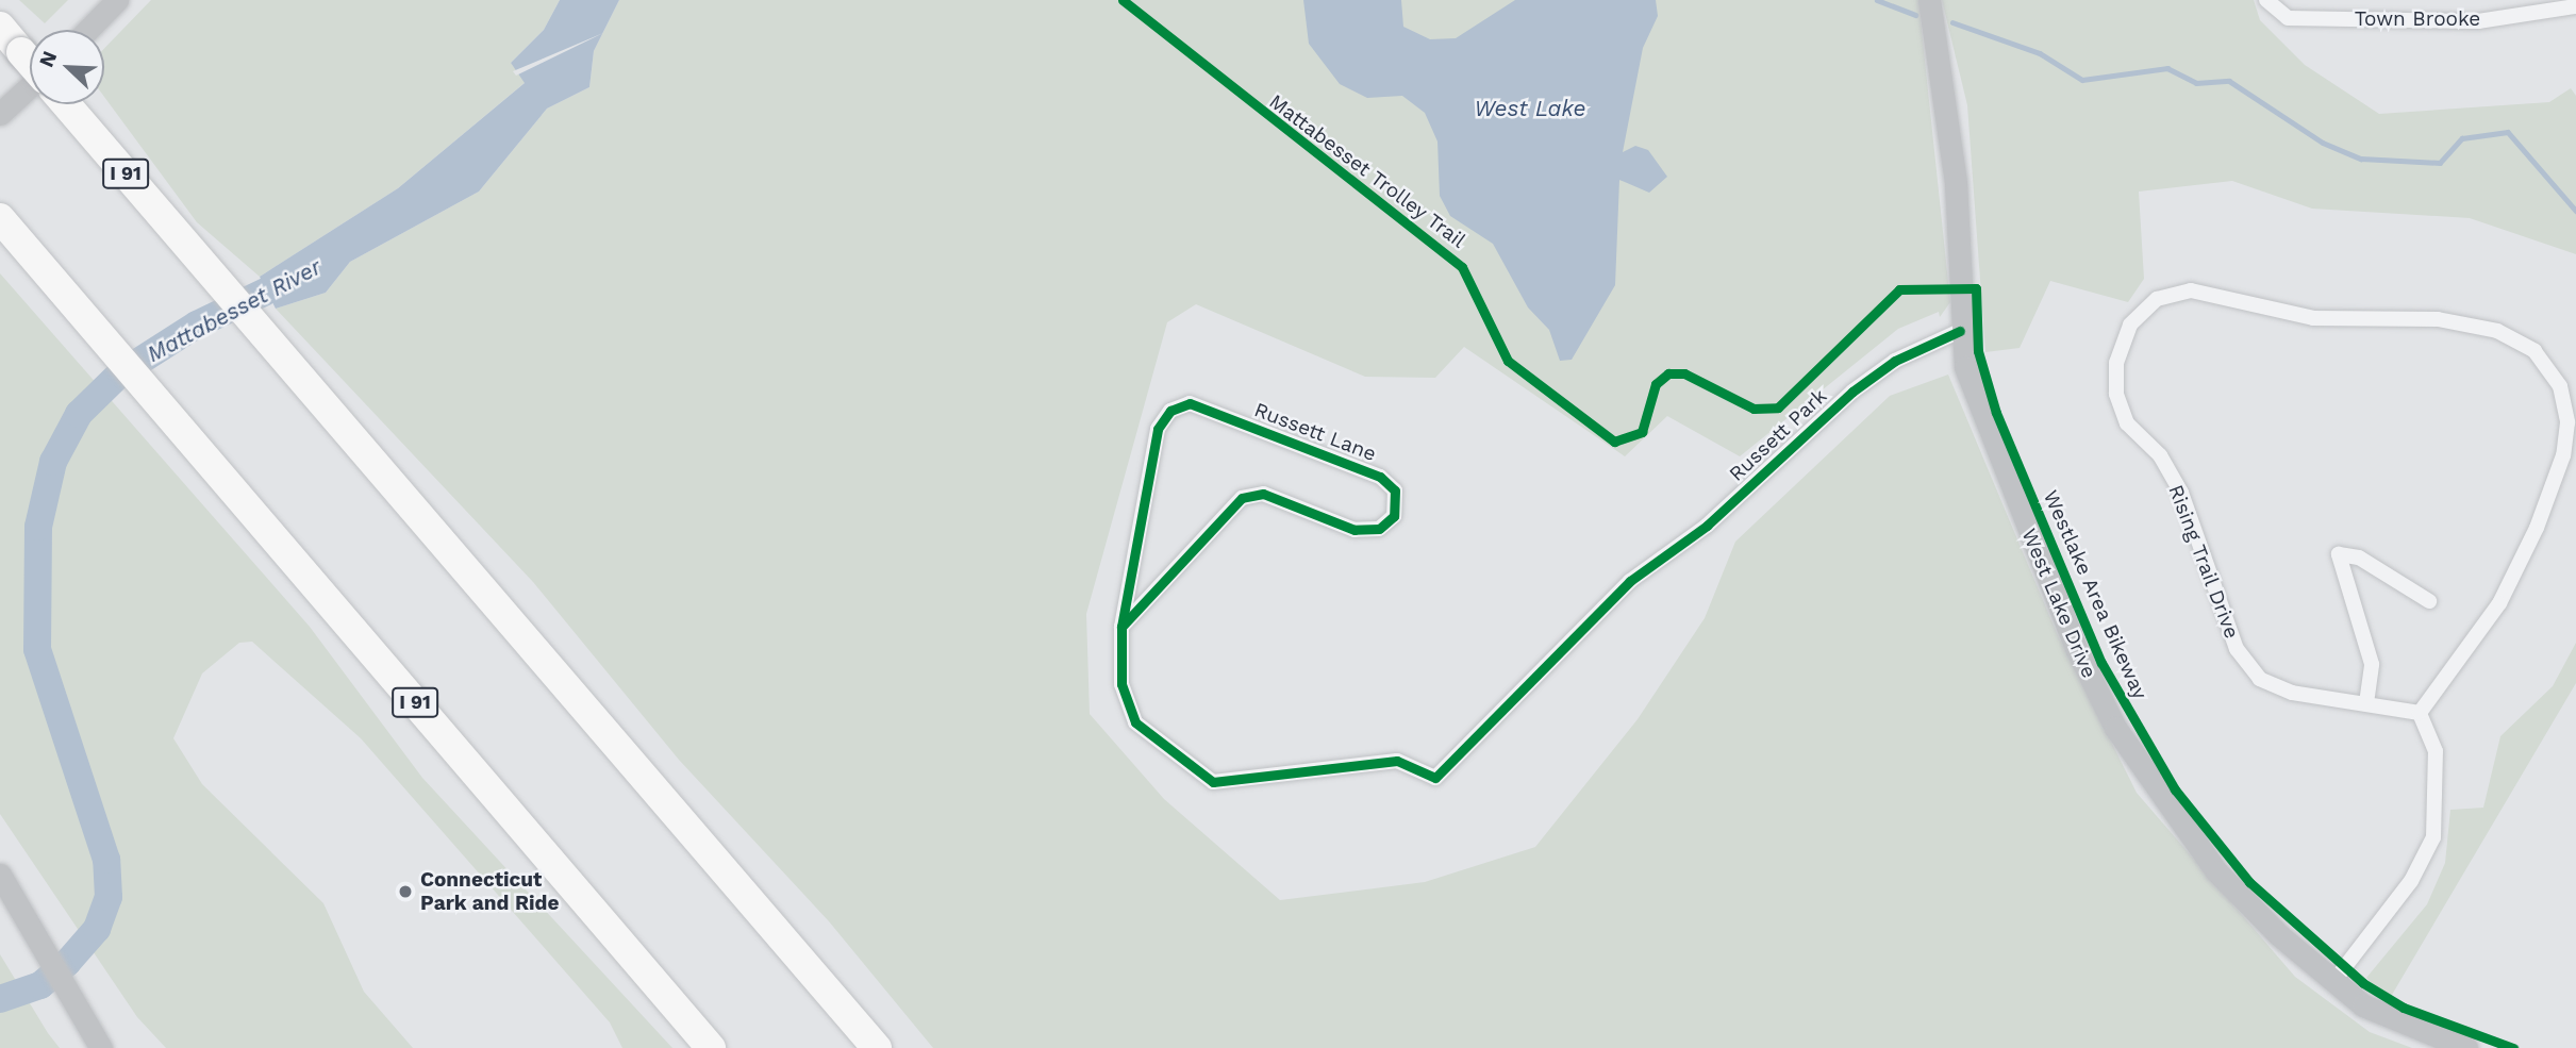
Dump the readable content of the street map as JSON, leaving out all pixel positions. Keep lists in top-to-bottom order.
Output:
{
  "streets": {
    "highway": ["I 91"],
    "street": [
      "Town Brooke",
      "Russett Lane",
      "Russett Park",
      "Rising Trail Drive",
      "West Lake Drive"
    ],
    "cycle path": ["Mattabesset Trolley Trail"]
  },
  "crossings": [
    ["Russett Lane", "Russett Park"],
    ["Russett Park", "West Lake Drive"]
  ],
  "water": ["West Lake", "Mattabesset River"],
  "places": ["Connecticut Park and Ride"],
  "north": "top left"
}
